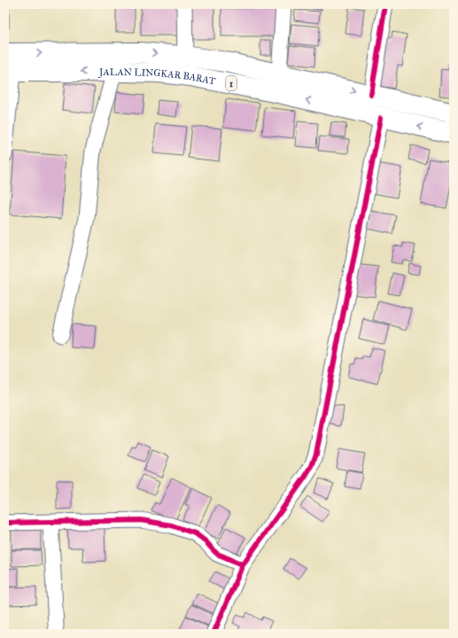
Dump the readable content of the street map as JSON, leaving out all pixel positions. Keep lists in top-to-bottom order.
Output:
{
  "streets": {
    "highway": ["JALAN LINGKAR BARAT", "1"]
  }
}
